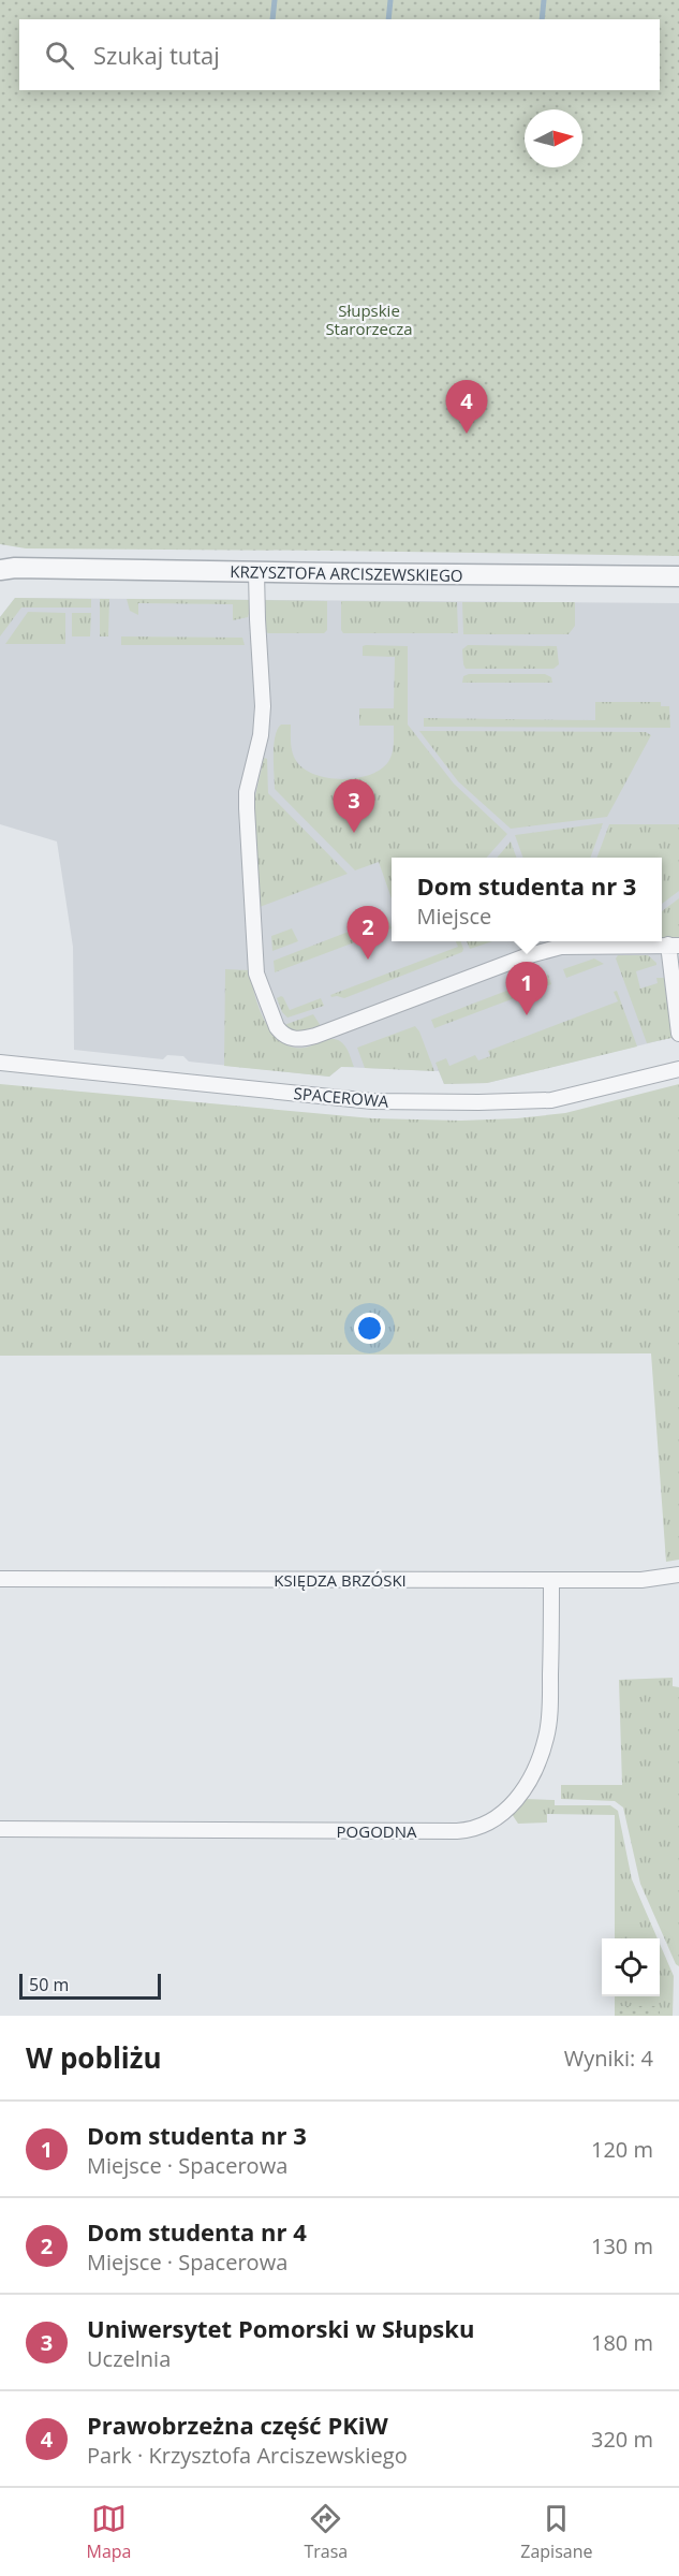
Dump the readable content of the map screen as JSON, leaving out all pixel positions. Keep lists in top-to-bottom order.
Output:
{
  "streets": {
    "street": [
      "KRZYSZTOFA ARCISZEWSKIEGO",
      "SPACEROWA",
      "KSIĘDZA BRZÓSKI",
      "POGODNA"
    ]
  },
  "crossings": [
    ["KSIĘDZA BRZÓSKI", "POGODNA"]
  ],
  "parks": ["Słupskie Starorzecza"],
  "scale_bar": "50 m",
  "north": "right",
  "page": {
    "search": "Szukaj tutaj",
    "pins": [
      "4",
      "3",
      "2",
      "1"
    ],
    "popup": ["Dom studenta nr 3", "Miejsce"],
    "scale": "50 m",
    "heading": ["W pobliżu", "Wyniki: 4"],
    "list": [
      {
        "mark": "1",
        "name": "Dom studenta nr 3",
        "note": "Miejsce · Spacerowa",
        "value": "120 m"
      },
      {
        "mark": "2",
        "name": "Dom studenta nr 4",
        "note": "Miejsce · Spacerowa",
        "value": "130 m"
      },
      {
        "mark": "3",
        "name": "Uniwersytet Pomorski w Słupsku",
        "note": "Uczelnia",
        "value": "180 m"
      },
      {
        "mark": "4",
        "name": "Prawobrzeżna część PKiW",
        "note": "Park · Krzysztofa Arciszewskiego",
        "value": "320 m"
      }
    ],
    "nav": ["Mapa", "Trasa", "Zapisane"]
  }
}
